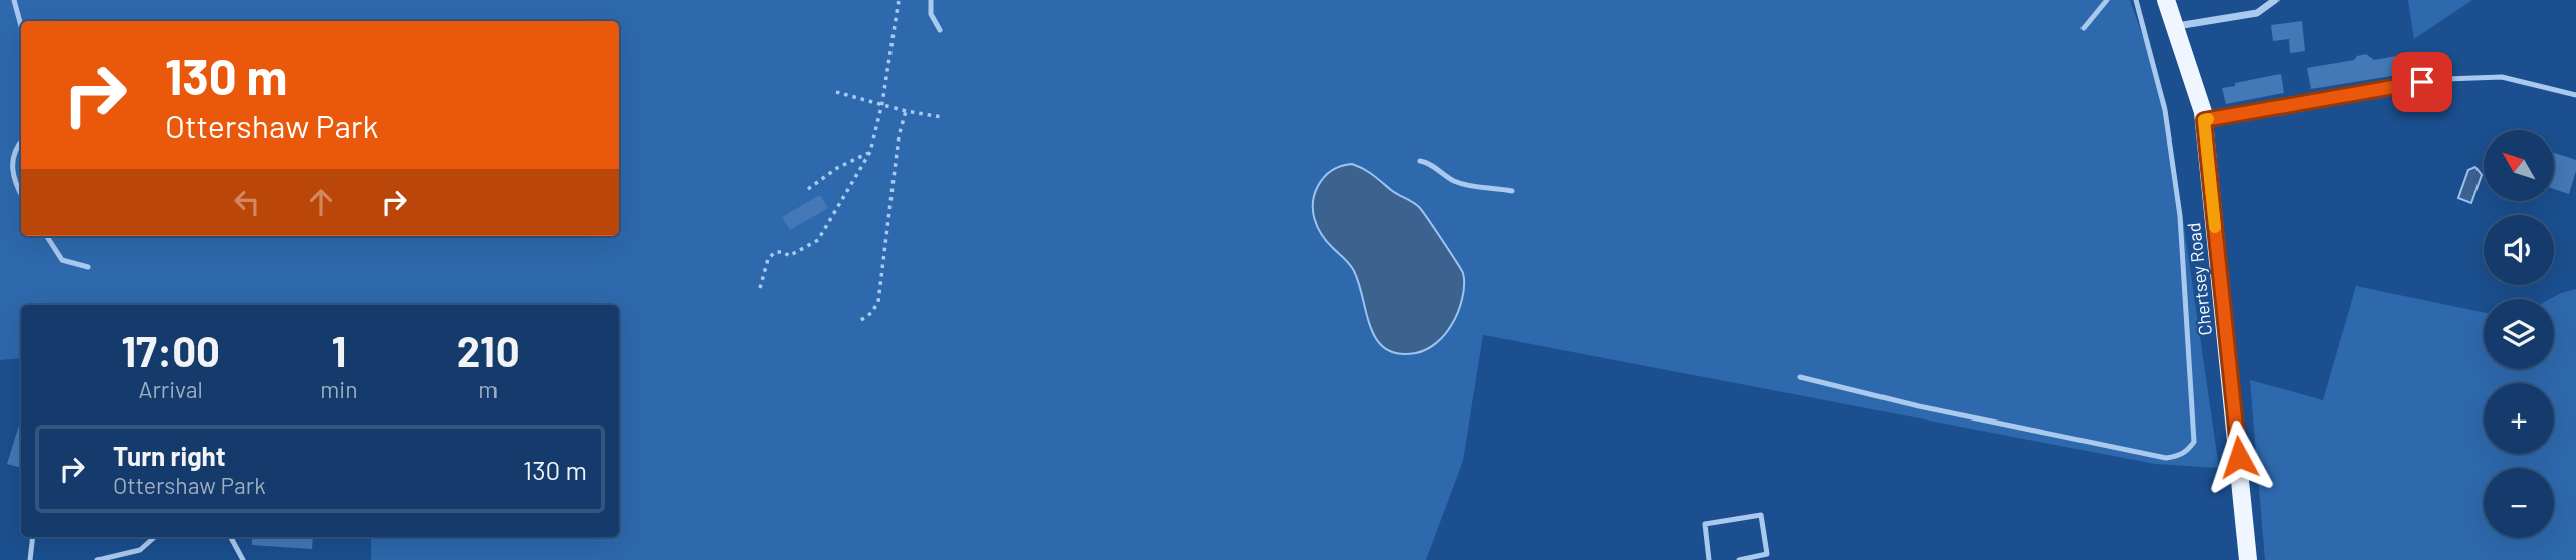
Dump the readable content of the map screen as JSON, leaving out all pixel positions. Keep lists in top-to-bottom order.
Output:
{
  "streets": {
    "main road": ["Chertsey Road"]
  },
  "north": "top left",
  "page": {
    "turn": ["130 m", "Ottershaw Park"],
    "map_buttons": ["+", "−"],
    "eta": [
      "17:00",
      "Arrival",
      "1",
      "min",
      "210",
      "m"
    ],
    "list": [
      {
        "name": "Turn right",
        "note": "Ottershaw Park",
        "value": "130 m"
      }
    ]
  }
}
